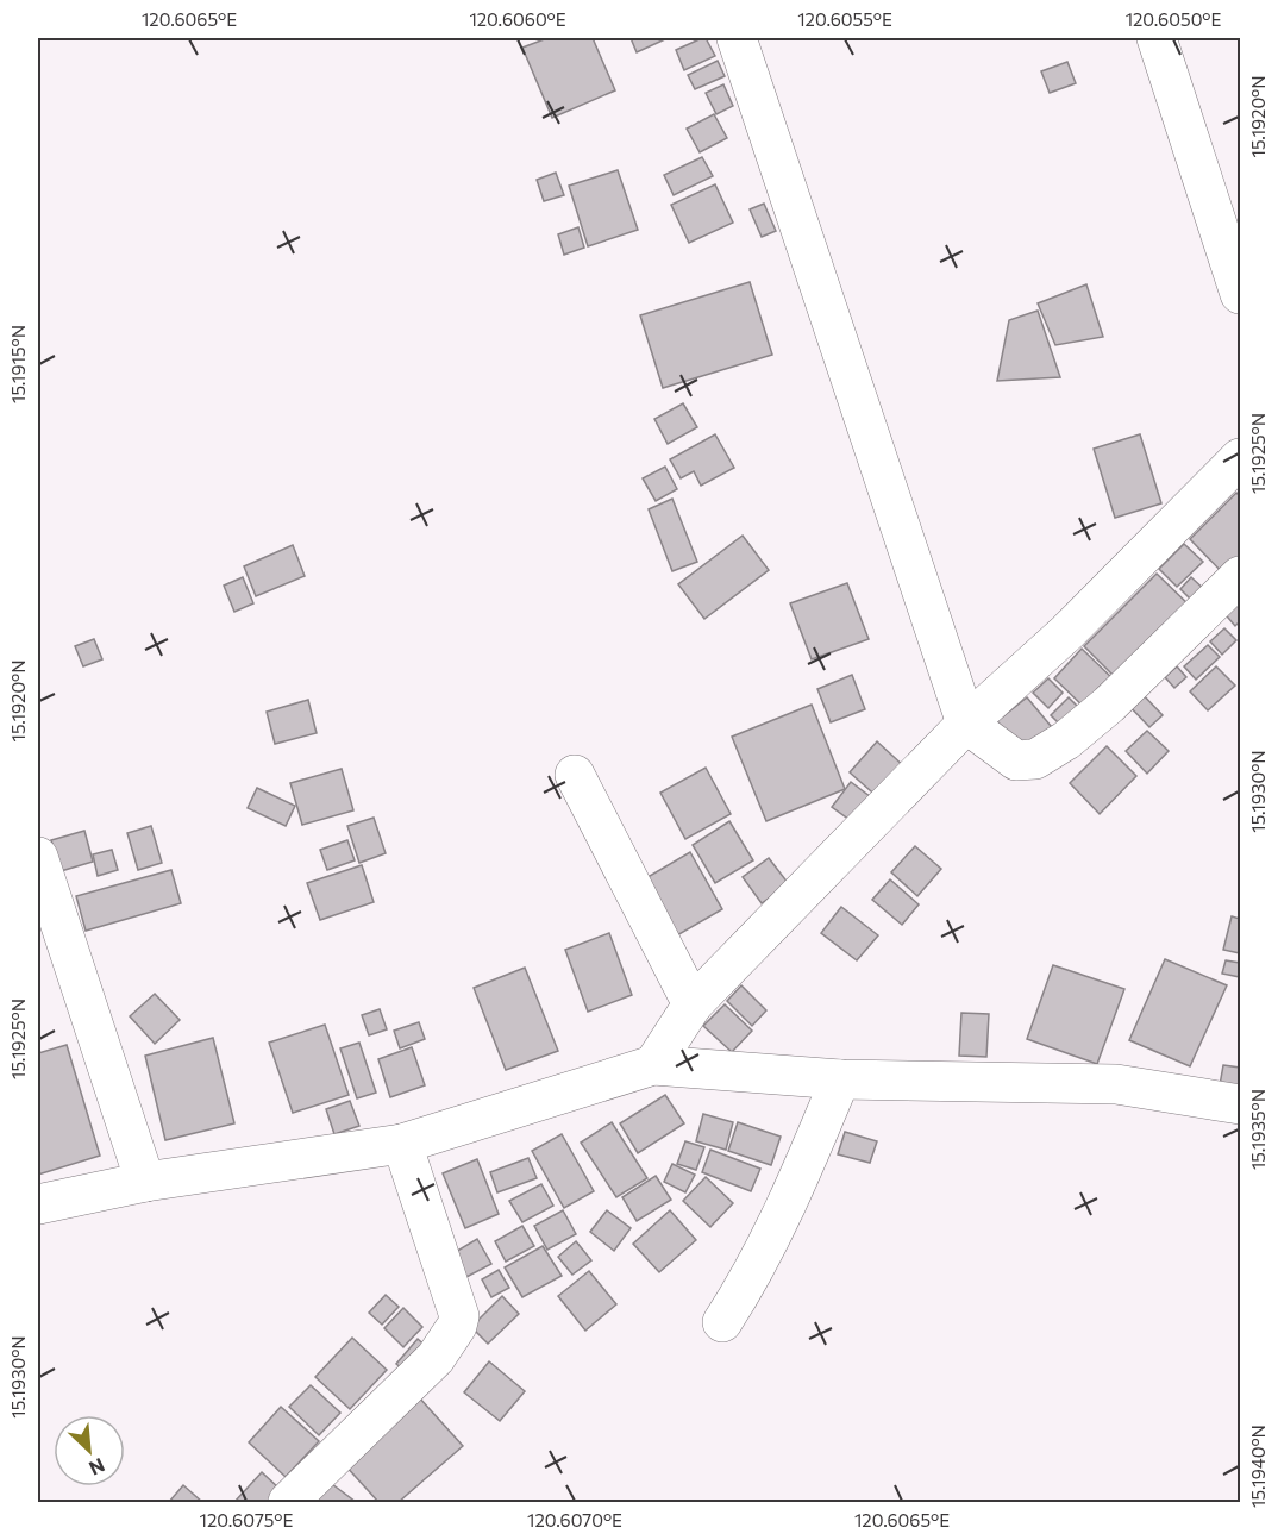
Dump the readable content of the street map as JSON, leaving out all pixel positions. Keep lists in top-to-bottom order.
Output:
{
  "north": "bottom right",
  "coordinates": [
    "120.6065°E",
    "120.6060°E",
    "120.6055°E",
    "120.6050°E",
    "15.1920°N",
    "15.1915°N",
    "15.1925°N",
    "15.1930°N",
    "15.1935°N",
    "15.1940°N",
    "120.6075°E",
    "120.6070°E"
  ]
}
